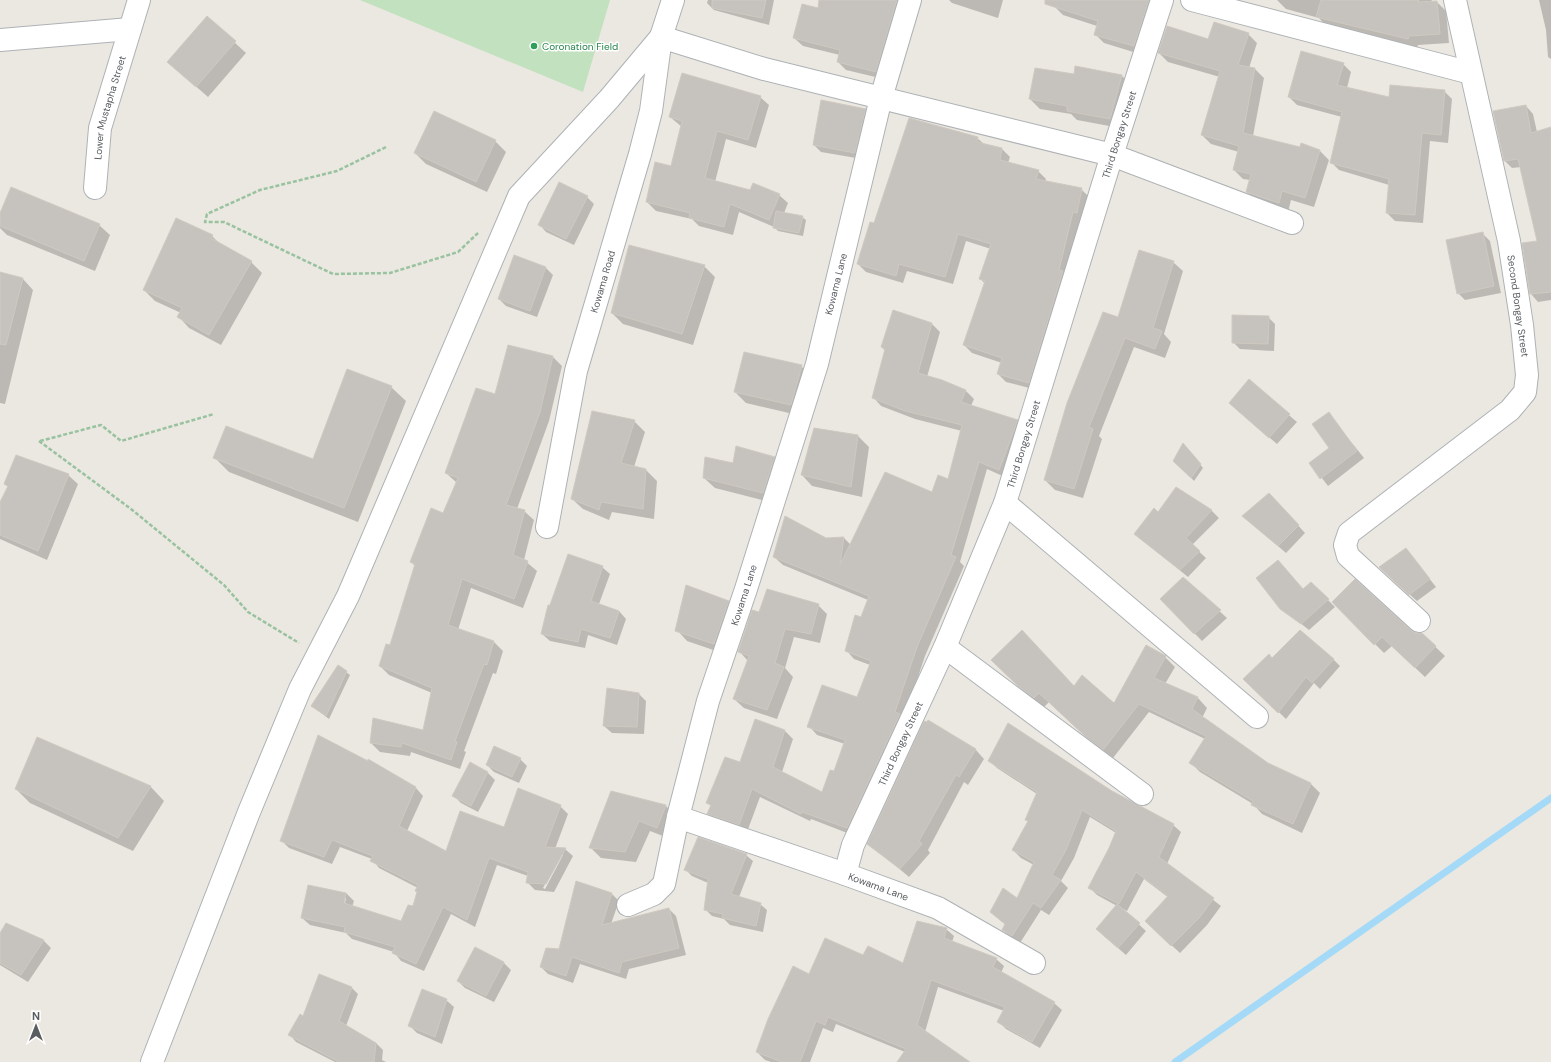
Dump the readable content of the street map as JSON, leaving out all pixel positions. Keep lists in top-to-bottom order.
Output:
{
  "streets": {
    "street": [
      "Lower Mustapha Street",
      "Third Bongay Street",
      "Kowama Road",
      "Kowama Lane",
      "Second Bongay Street"
    ]
  },
  "crossings": [
    ["Third Bongay Street", "Kowama Lane"]
  ],
  "places": ["Coronation Field"],
  "north": "top"
}
